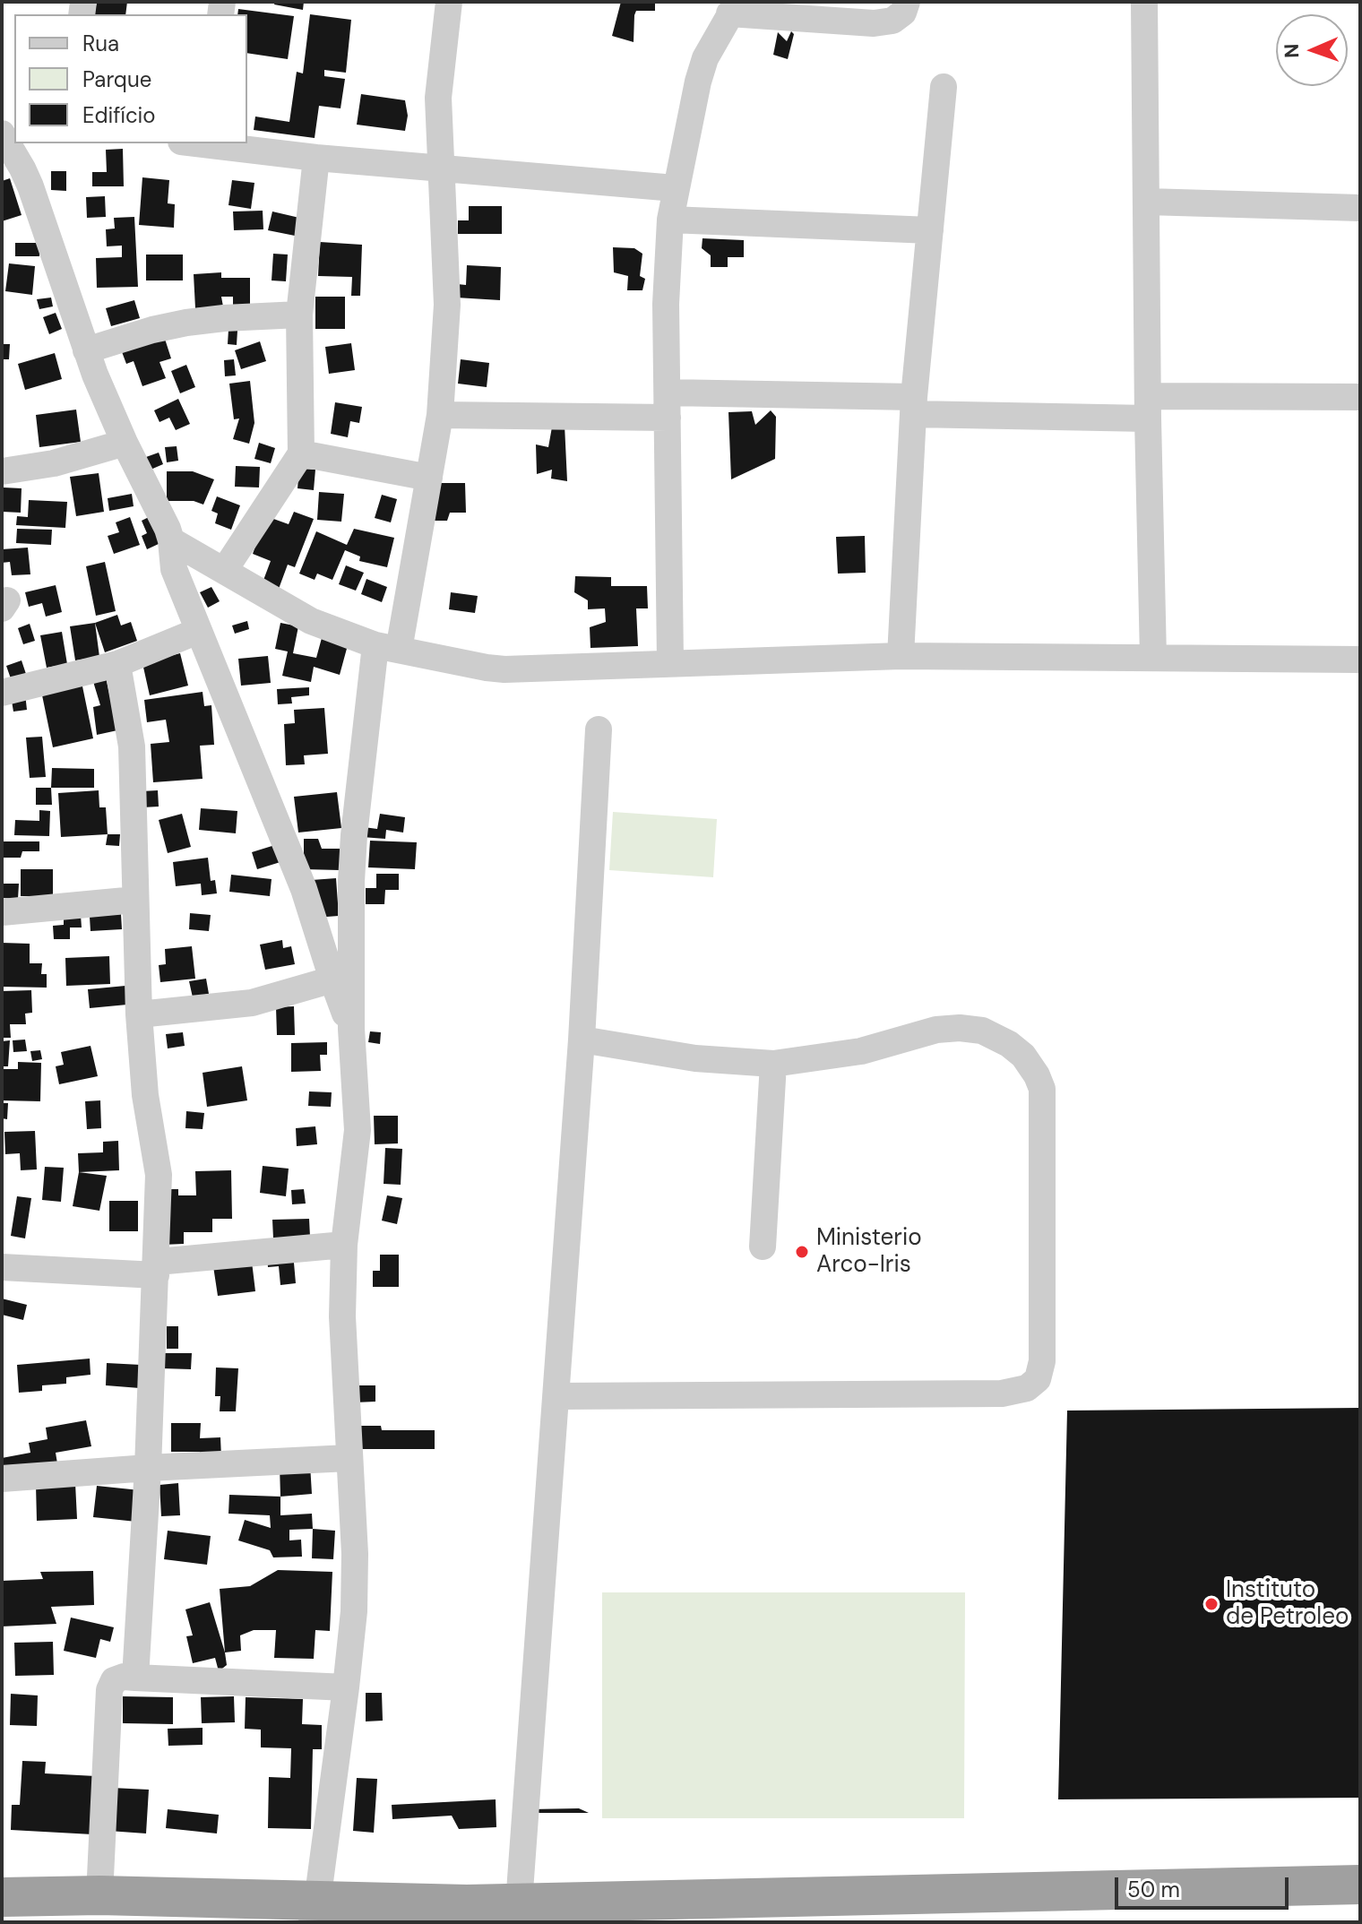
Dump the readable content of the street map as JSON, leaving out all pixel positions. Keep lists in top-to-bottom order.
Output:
{
  "places": ["Ministerio Arco-Iris", "Instituto de Petroleo"],
  "legend": ["Rua", "Parque", "Edifício"],
  "scale_bar": "50 m",
  "north": "left"
}
